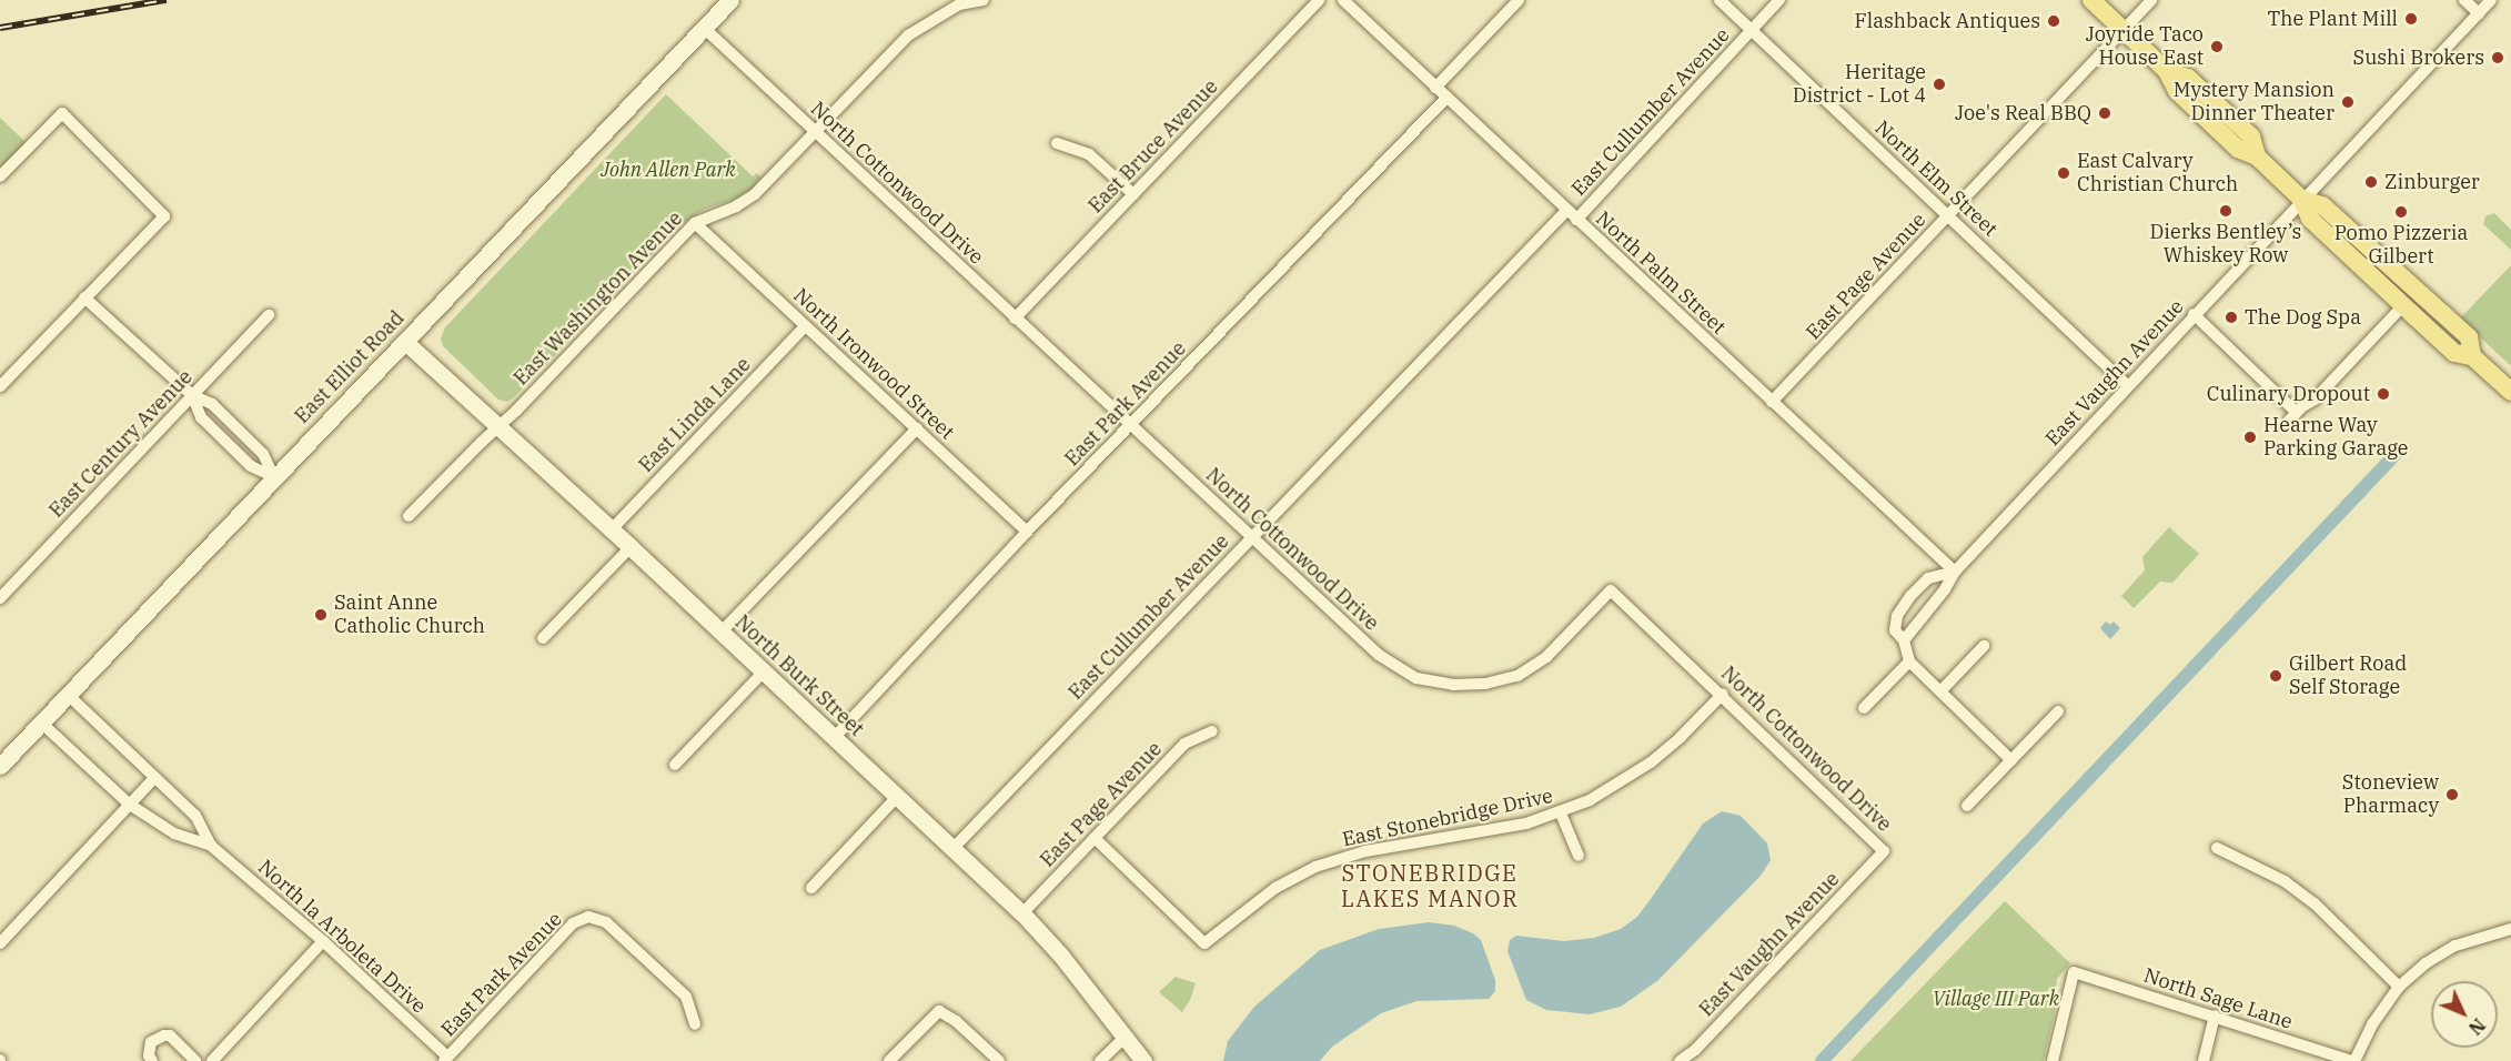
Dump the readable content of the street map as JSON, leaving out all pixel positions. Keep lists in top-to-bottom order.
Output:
{
  "streets": {
    "main road": ["East Elliot Road", "North Burk Street"],
    "street": [
      "East Cullumber Avenue",
      "East Bruce Avenue",
      "North Elm Street",
      "North Cottonwood Drive",
      "North Palm Street",
      "East Page Avenue",
      "East Washington Avenue",
      "North Ironwood Street",
      "East Vaughn Avenue",
      "East Park Avenue",
      "East Linda Lane",
      "East Century Avenue",
      "East Stonebridge Drive",
      "North la Arboleta Drive",
      "North Sage Lane"
    ]
  },
  "crossings": [
    ["East Cullumber Avenue", "North Elm Street"],
    ["East Cullumber Avenue", "North Cottonwood Drive"],
    ["East Cullumber Avenue", "North Palm Street"],
    ["East Cullumber Avenue", "North Burk Street"],
    ["East Bruce Avenue", "North Cottonwood Drive"],
    ["North Elm Street", "East Page Avenue"],
    ["North Elm Street", "East Vaughn Avenue"],
    ["North Cottonwood Drive", "East Washington Avenue"],
    ["North Cottonwood Drive", "East Elliot Road"],
    ["North Cottonwood Drive", "East Vaughn Avenue"],
    ["North Cottonwood Drive", "East Park Avenue"],
    ["North Cottonwood Drive", "East Stonebridge Drive"],
    ["North Palm Street", "East Page Avenue"],
    ["North Palm Street", "East Vaughn Avenue"],
    ["North Palm Street", "East Park Avenue"],
    ["East Page Avenue", "North Burk Street"],
    ["East Page Avenue", "East Stonebridge Drive"],
    ["East Washington Avenue", "North Ironwood Street"],
    ["East Washington Avenue", "North Burk Street"],
    ["North Ironwood Street", "East Park Avenue"],
    ["North Ironwood Street", "East Linda Lane"],
    ["East Elliot Road", "North Burk Street"],
    ["East Elliot Road", "North la Arboleta Drive"],
    ["East Park Avenue", "North Burk Street"],
    ["East Park Avenue", "North la Arboleta Drive"],
    ["East Linda Lane", "North Burk Street"]
  ],
  "districts": ["STONEBRIDGE LAKES MANOR"],
  "parks": ["John Allen Park", "Village III Park"],
  "places": [
    "The Plant Mill",
    "Flashback Antiques",
    "Joyride Taco House East",
    "Sushi Brokers",
    "Heritage District - Lot 4",
    "Mystery Mansion Dinner Theater",
    "Joe's Real BBQ",
    "East Calvary Christian Church",
    "Zinburger",
    "Dierks Bentley’s Whiskey Row",
    "Pomo Pizzeria Gilbert",
    "The Dog Spa",
    "Culinary Dropout",
    "Hearne Way Parking Garage",
    "Saint Anne Catholic Church",
    "Gilbert Road Self Storage",
    "Stoneview Pharmacy"
  ],
  "north": "bottom right"
}
